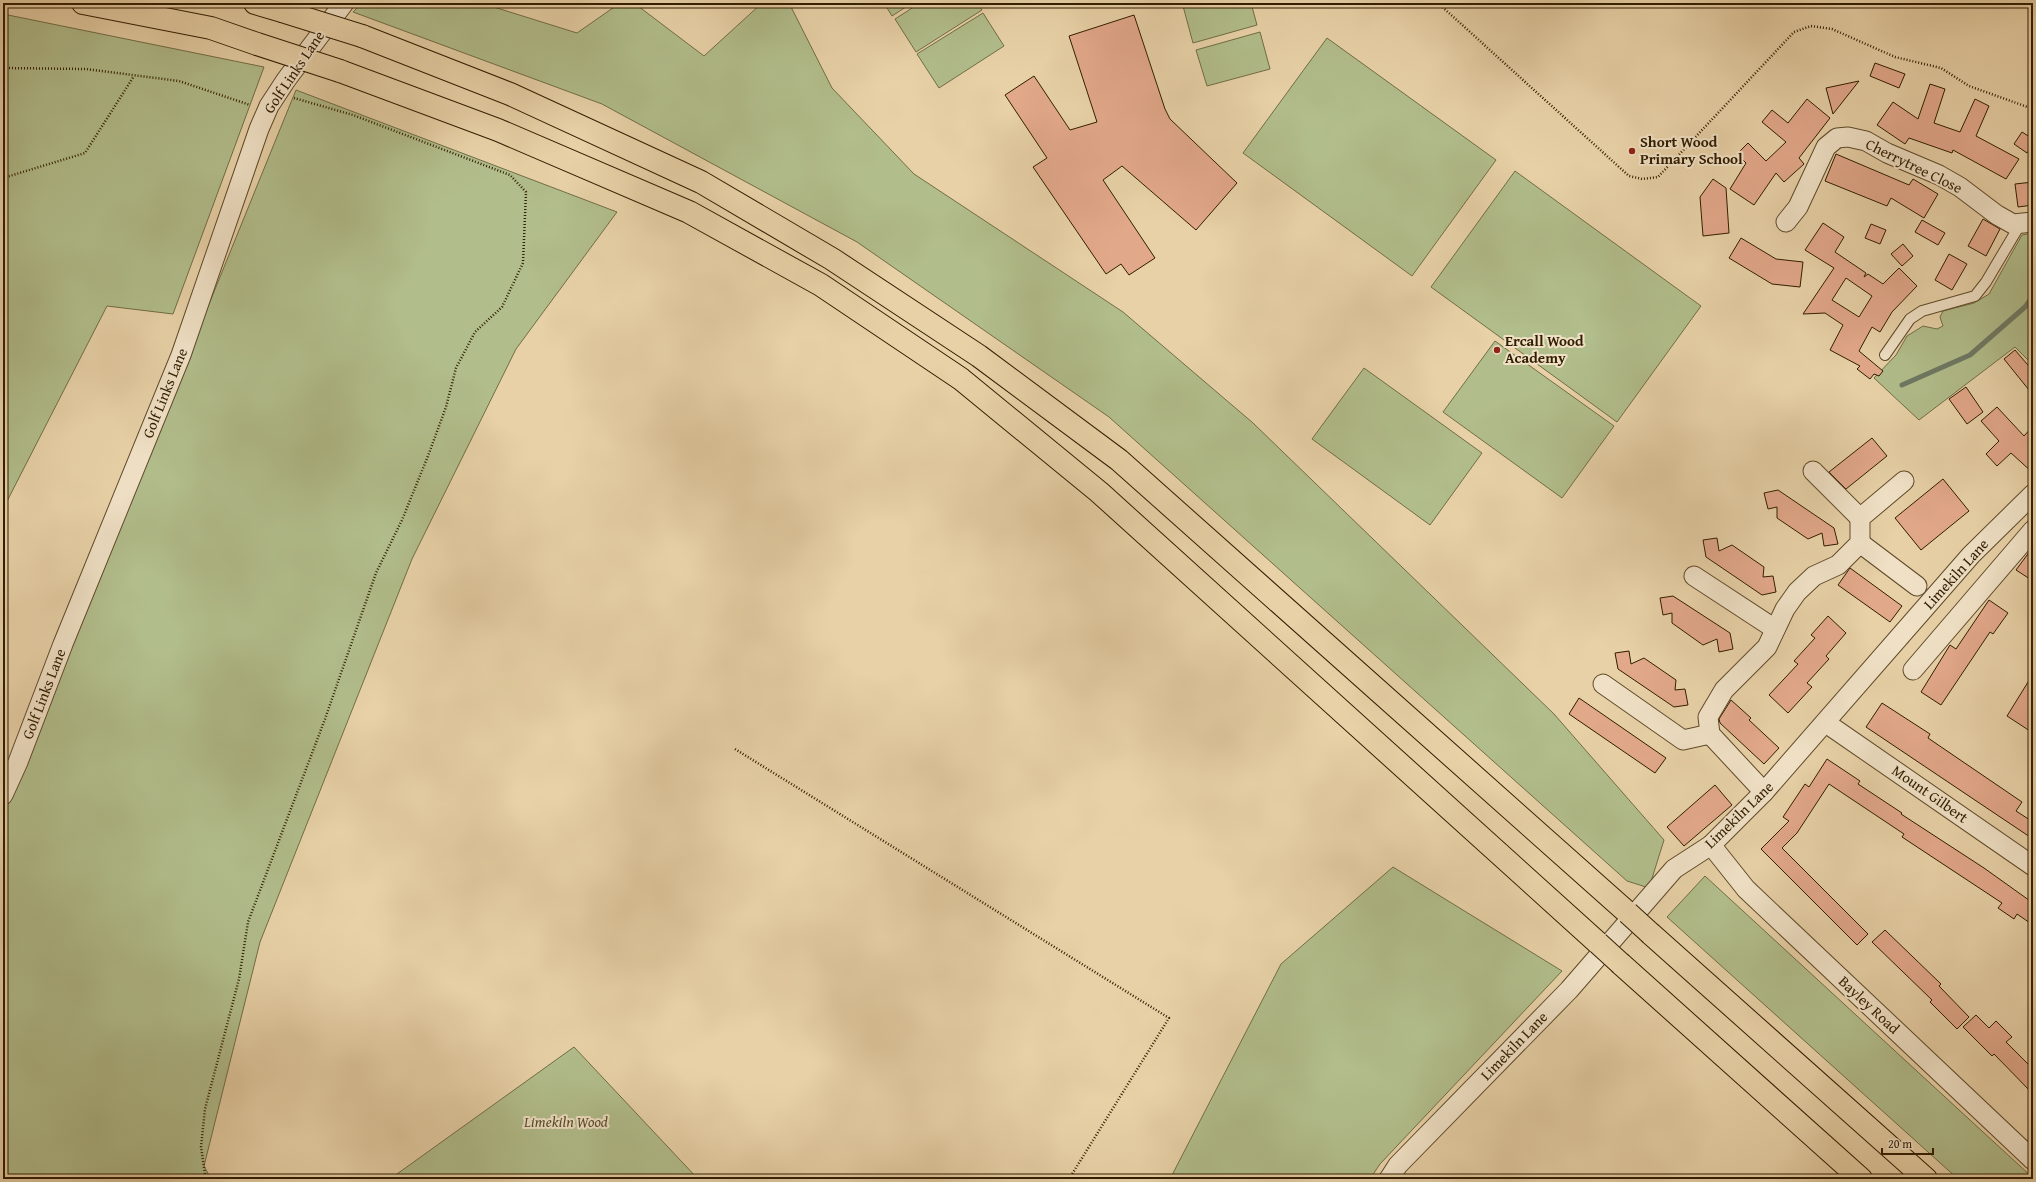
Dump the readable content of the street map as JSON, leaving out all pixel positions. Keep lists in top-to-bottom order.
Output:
{
  "streets": {
    "street": [
      "Golf Links Lane",
      "Cherrytree Close",
      "Limekiln Lane",
      "Mount Gilbert",
      "Bayley Road"
    ]
  },
  "crossings": [
    ["Limekiln Lane", "Mount Gilbert"],
    ["Limekiln Lane", "Bayley Road"]
  ],
  "parks": ["Limekiln Wood"],
  "places": ["Short Wood Primary School", "Ercall Wood Academy"],
  "scale_bar": "20 m"
}
